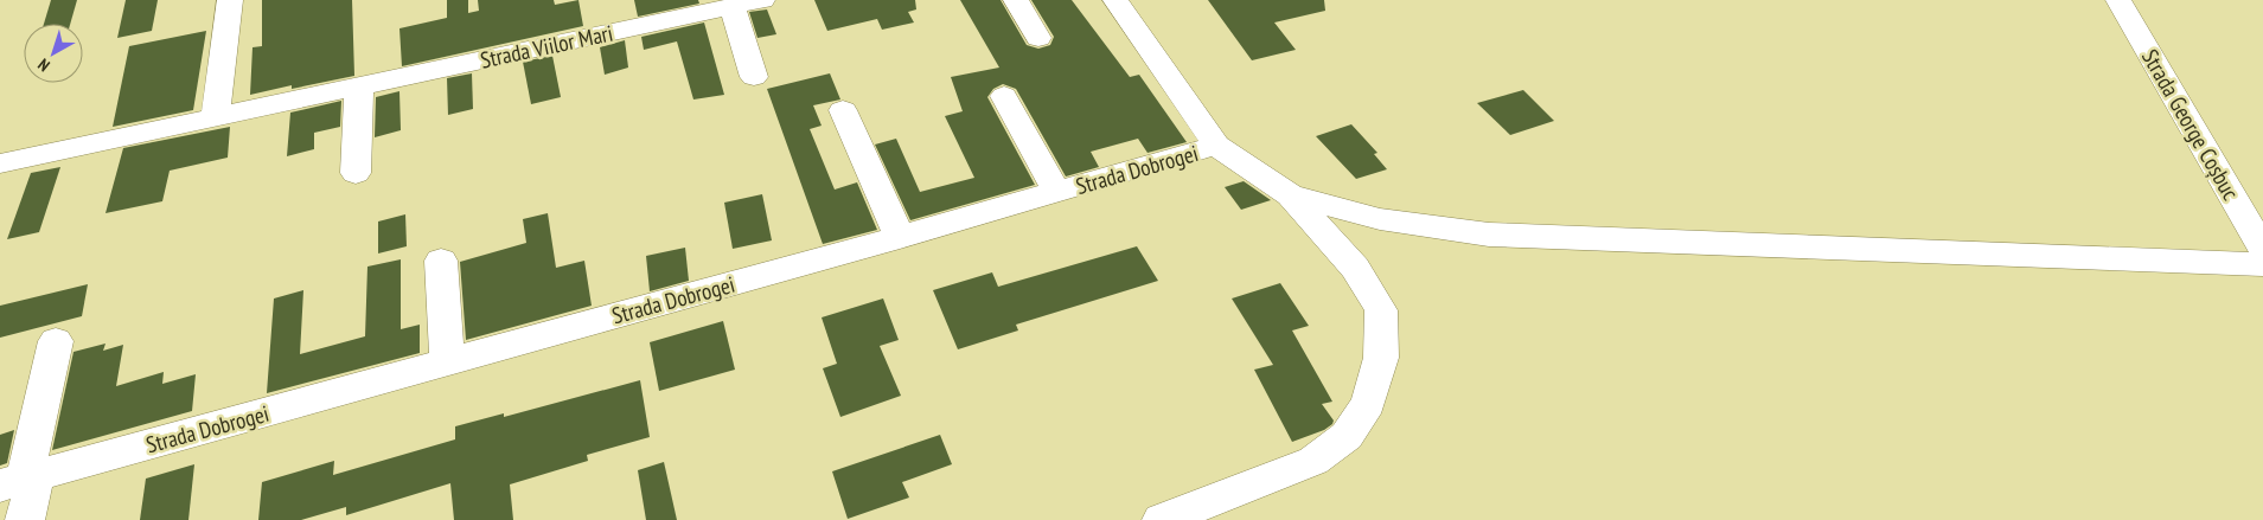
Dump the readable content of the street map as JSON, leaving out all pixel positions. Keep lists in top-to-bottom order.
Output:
{
  "streets": {
    "street": ["Strada Viilor Mari", "Strada George Coșbuc", "Strada Dobrogei"]
  },
  "north": "bottom left"
}
